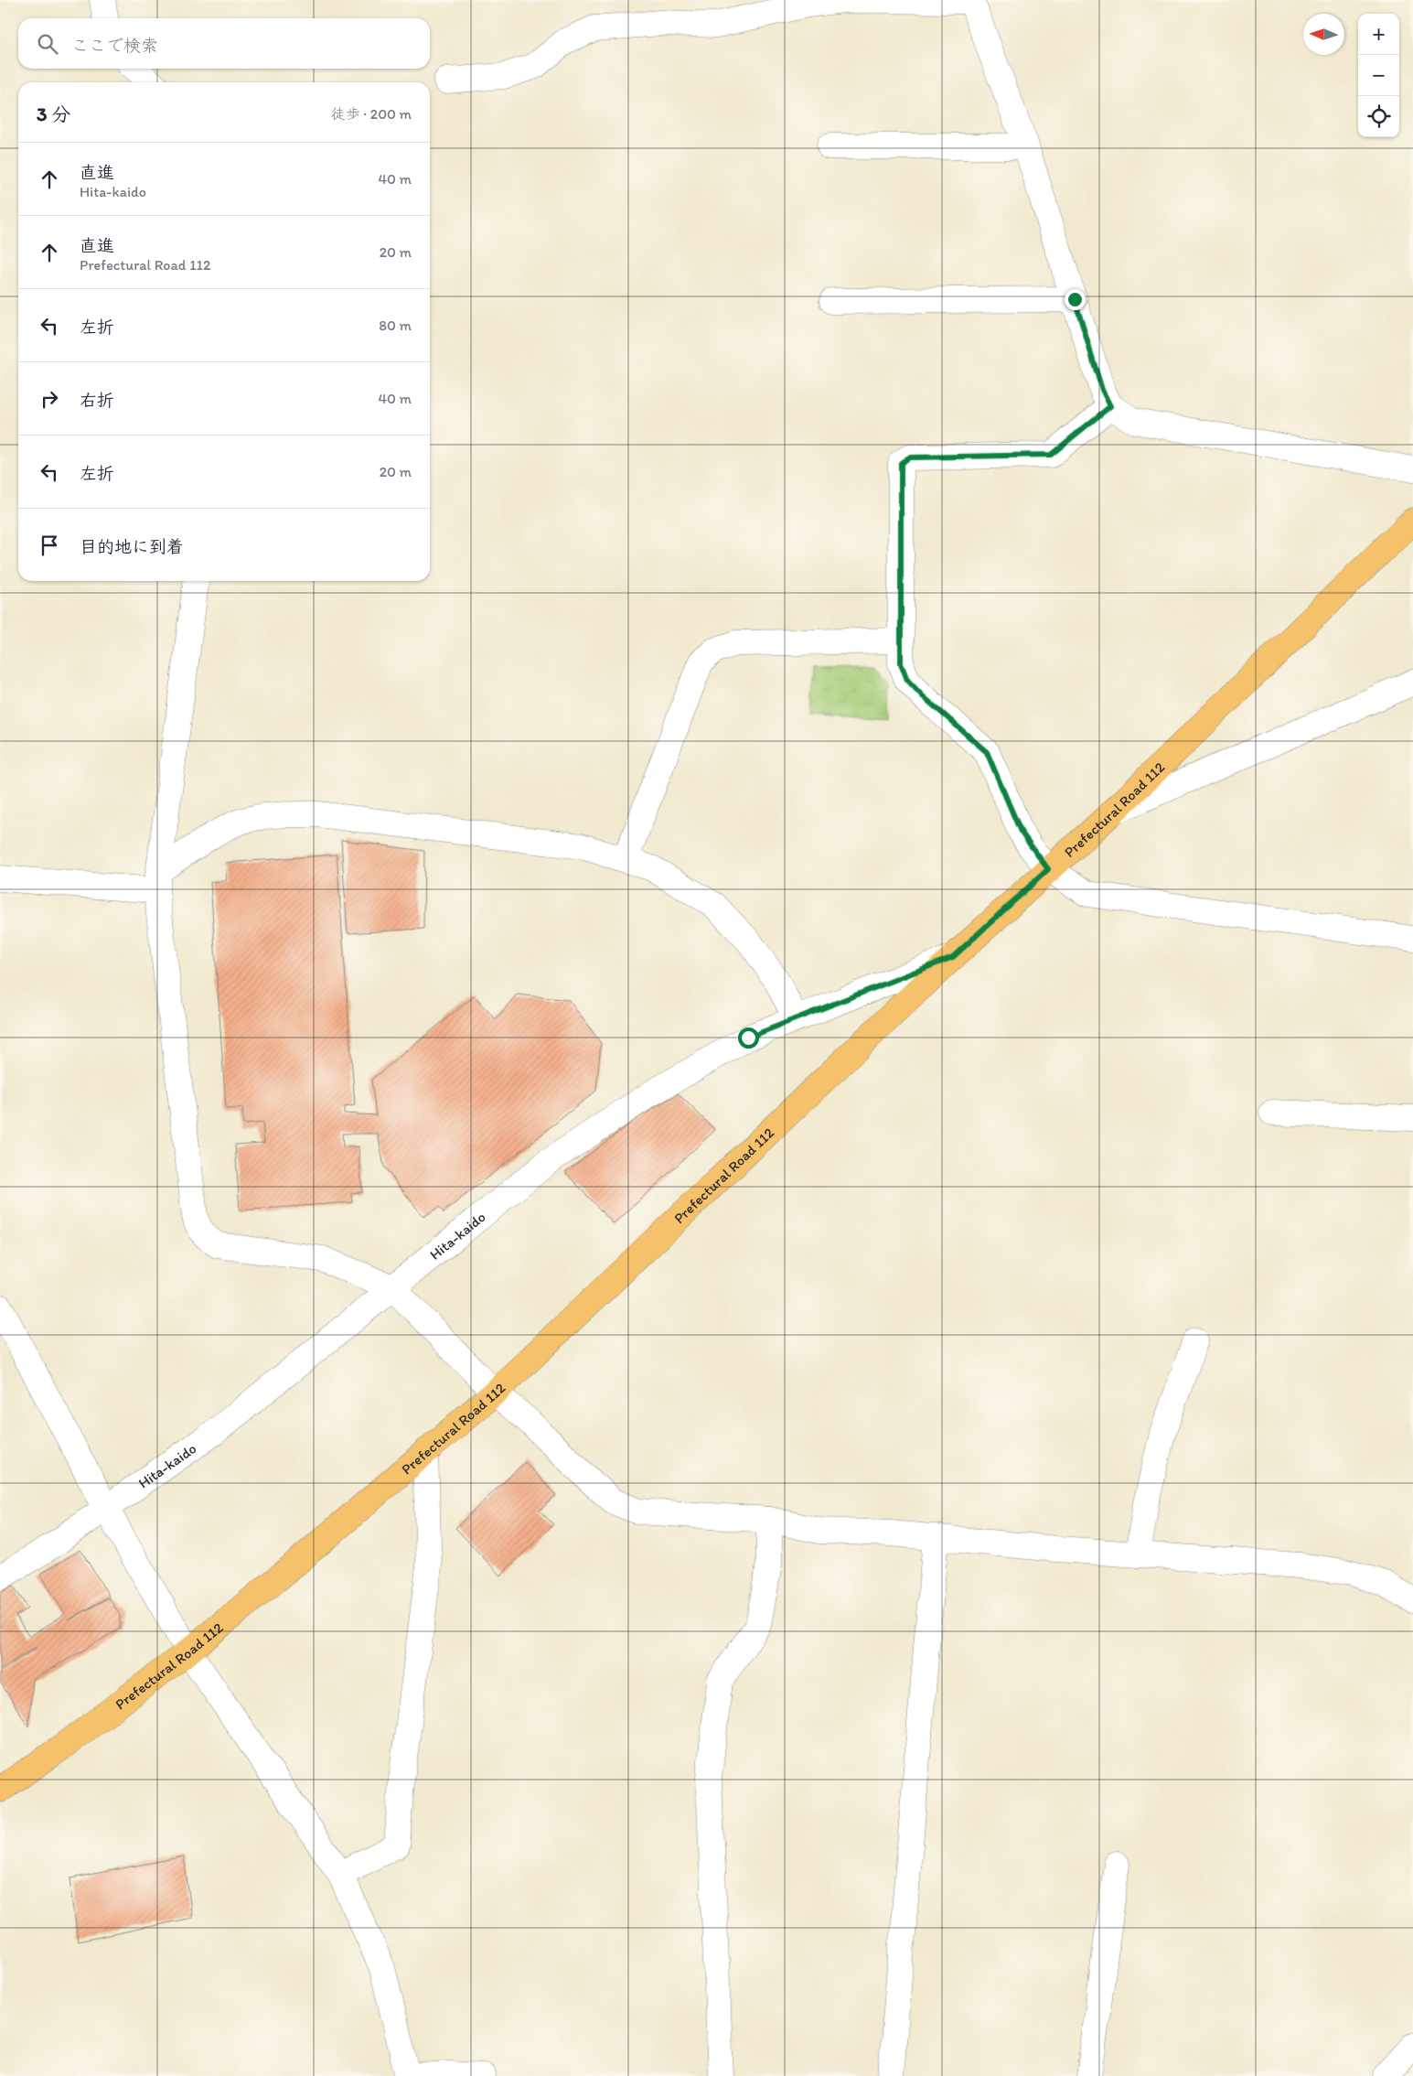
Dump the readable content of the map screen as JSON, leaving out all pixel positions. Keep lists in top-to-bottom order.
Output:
{
  "streets": {
    "main road": ["Prefectural Road 112"],
    "street": ["Hita-kaido"]
  },
  "crossings": [
    ["Prefectural Road 112", "Hita-kaido"]
  ],
  "north": "left",
  "page": {
    "map_buttons": ["+", "−"],
    "search": "ここで検索",
    "heading": ["3 分", "徒歩 · 200 m"],
    "list": [
      ["直進", "Hita-kaido", "40 m"],
      ["直進", "Prefectural Road 112", "20 m"],
      ["左折", "80 m"],
      ["右折", "40 m"],
      ["左折", "20 m"],
      "目的地に到着"
    ]
  }
}
